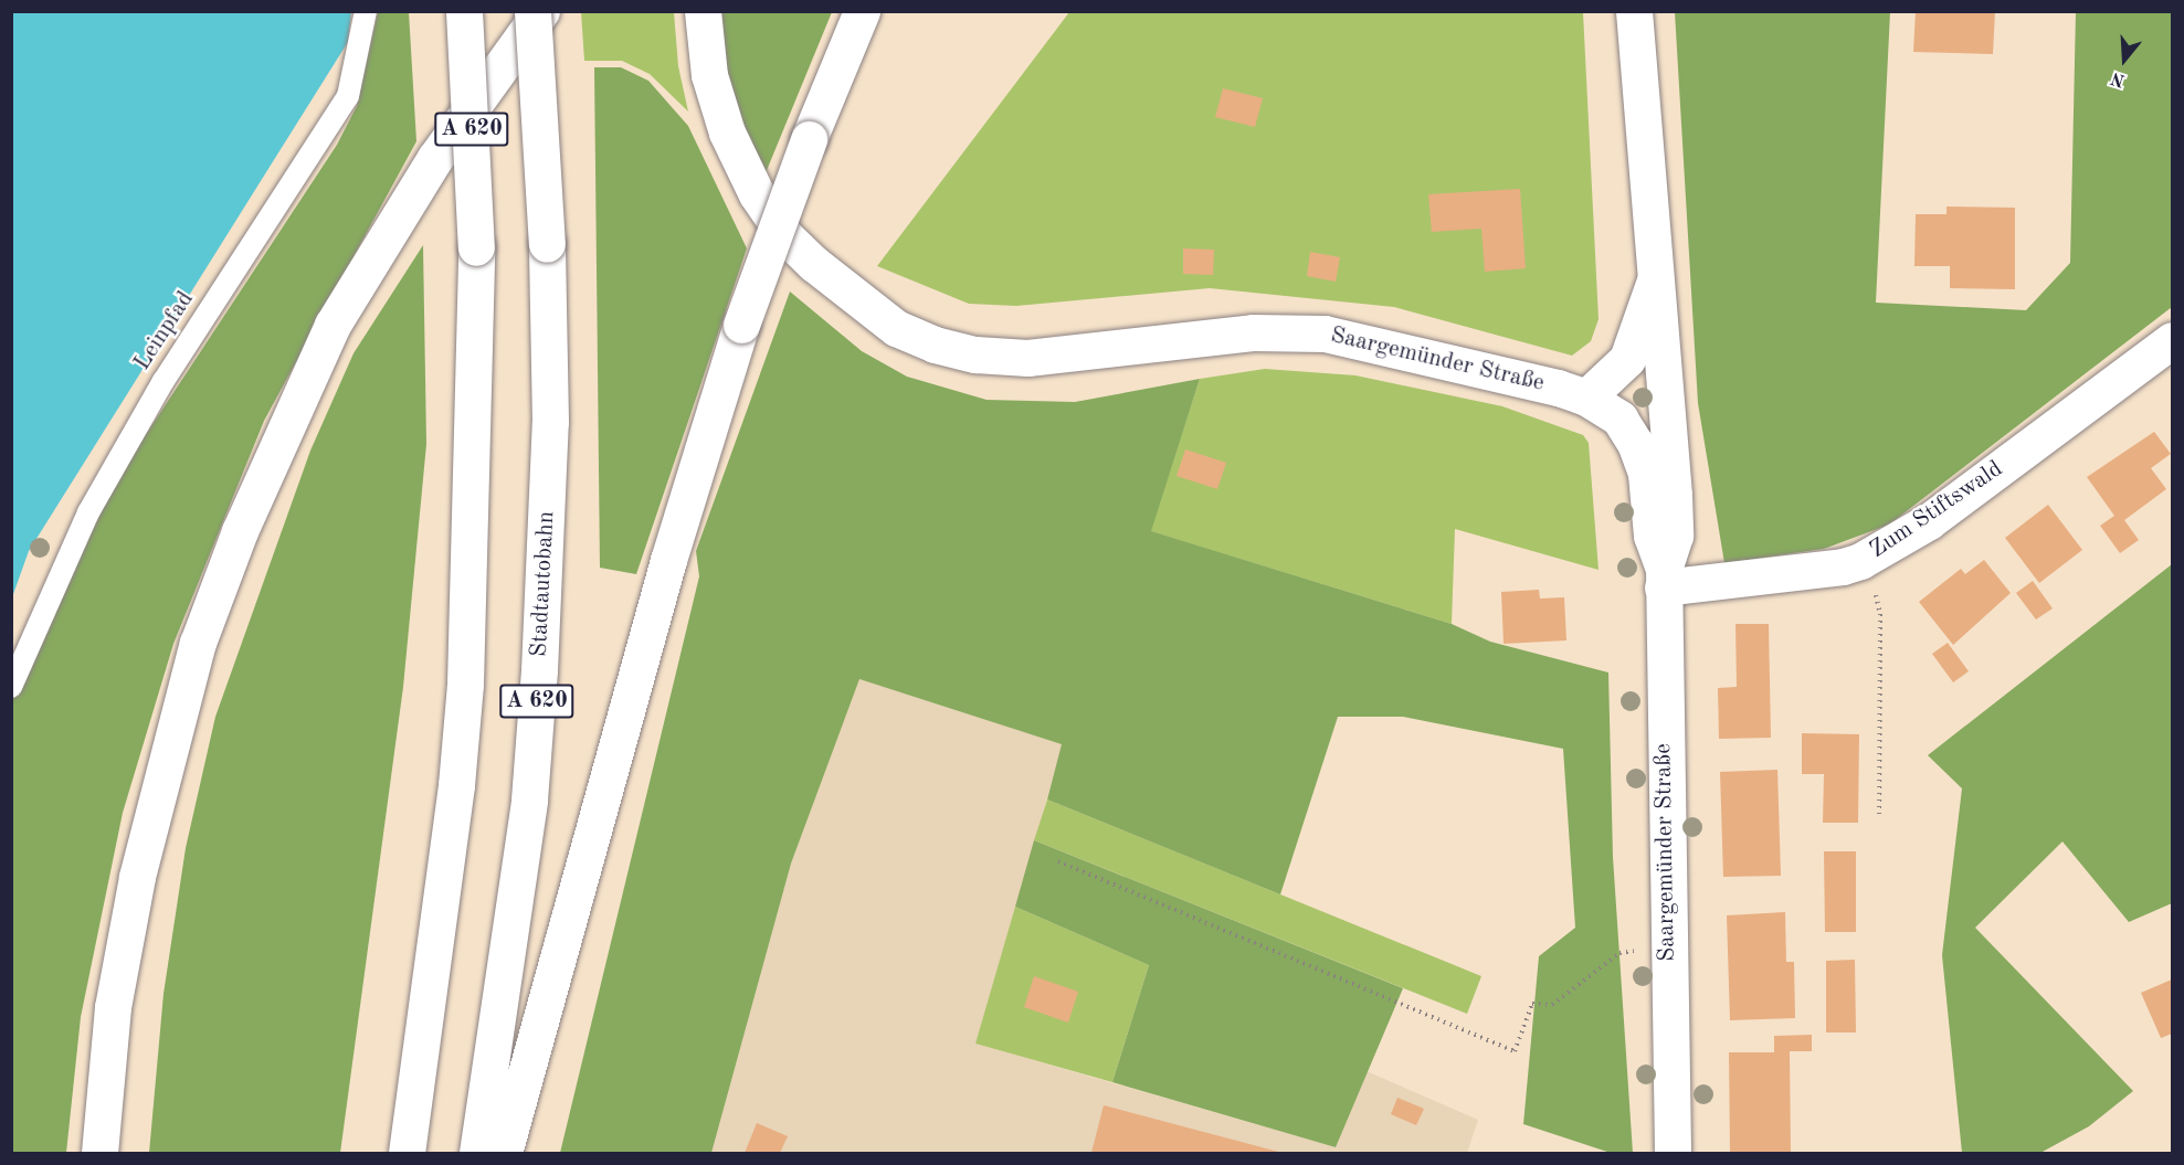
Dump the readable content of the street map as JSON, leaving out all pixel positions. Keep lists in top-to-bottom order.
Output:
{
  "streets": {
    "main road": [
      "A 620",
      "Saargemünder Straße",
      "Zum Stiftswald",
      "Stadtautobahn"
    ],
    "lane": ["Leinpfad"]
  },
  "crossings": [
    ["Saargemünder Straße", "Zum Stiftswald"]
  ],
  "north": "bottom"
}
